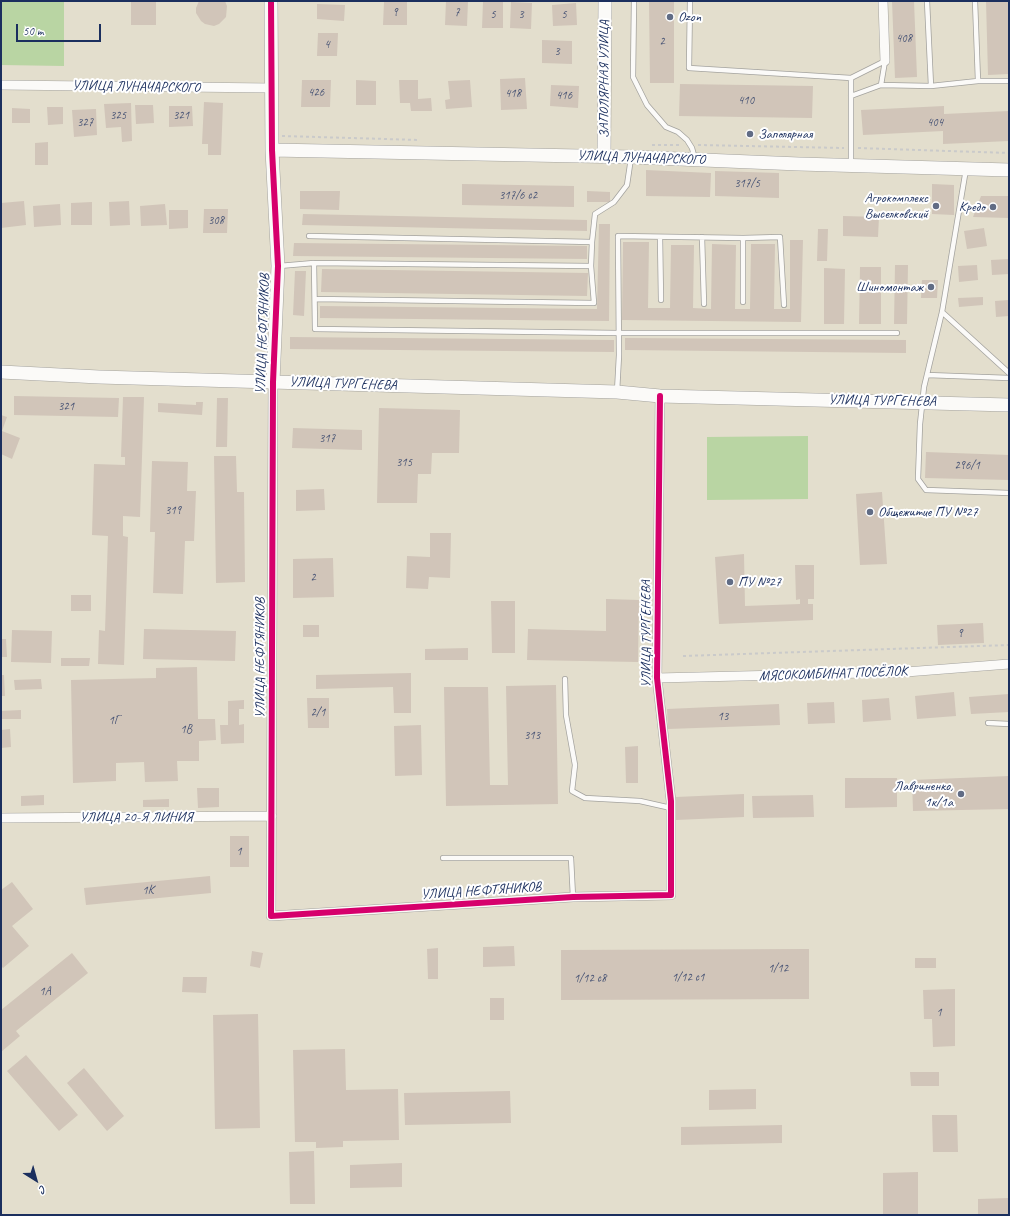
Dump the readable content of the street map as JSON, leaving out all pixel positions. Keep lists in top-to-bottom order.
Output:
{
  "streets": {
    "street": [
      "ЗАПОЛЯРНАЯ УЛИЦА",
      "УЛИЦА ЛУНАЧАРСКОГО",
      "УЛИЦА НЕФТЯНИКОВ",
      "УЛИЦА ТУРГЕНЕВА",
      "МЯСОКОМБИНАТ ПОСЁЛОК",
      "УЛИЦА 20-Я ЛИНИЯ"
    ]
  },
  "crossings": [
    ["ЗАПОЛЯРНАЯ УЛИЦА", "УЛИЦА ЛУНАЧАРСКОГО"],
    ["УЛИЦА ЛУНАЧАРСКОГО", "УЛИЦА НЕФТЯНИКОВ"],
    ["УЛИЦА НЕФТЯНИКОВ", "УЛИЦА ТУРГЕНЕВА"],
    ["УЛИЦА НЕФТЯНИКОВ", "УЛИЦА 20-Я ЛИНИЯ"],
    ["УЛИЦА ТУРГЕНЕВА", "МЯСОКОМБИНАТ ПОСЁЛОК"]
  ],
  "places": [
    "Ozon",
    "Заполярная",
    "Агрокомплекс Выселковский",
    "Кредо",
    "Шиномонтаж",
    "Общежитие ПУ №27",
    "ПУ №27",
    "Лавриненко, 1к/1а"
  ],
  "house_numbers": [
    "9",
    "7",
    "5",
    "3",
    "5",
    "408",
    "2",
    "4",
    "3",
    "426",
    "418",
    "416",
    "410",
    "325",
    "321",
    "327",
    "404",
    "317/5",
    "317/6 с2",
    "308",
    "321",
    "317",
    "315",
    "296/1",
    "319",
    "2",
    "9",
    "2/1",
    "13",
    "1Г",
    "1В",
    "313",
    "1",
    "1К",
    "1/12",
    "1/12 с1",
    "1/12 с8",
    "1А",
    "1"
  ],
  "scale_bar": "50 m",
  "north": "bottom right"
}
